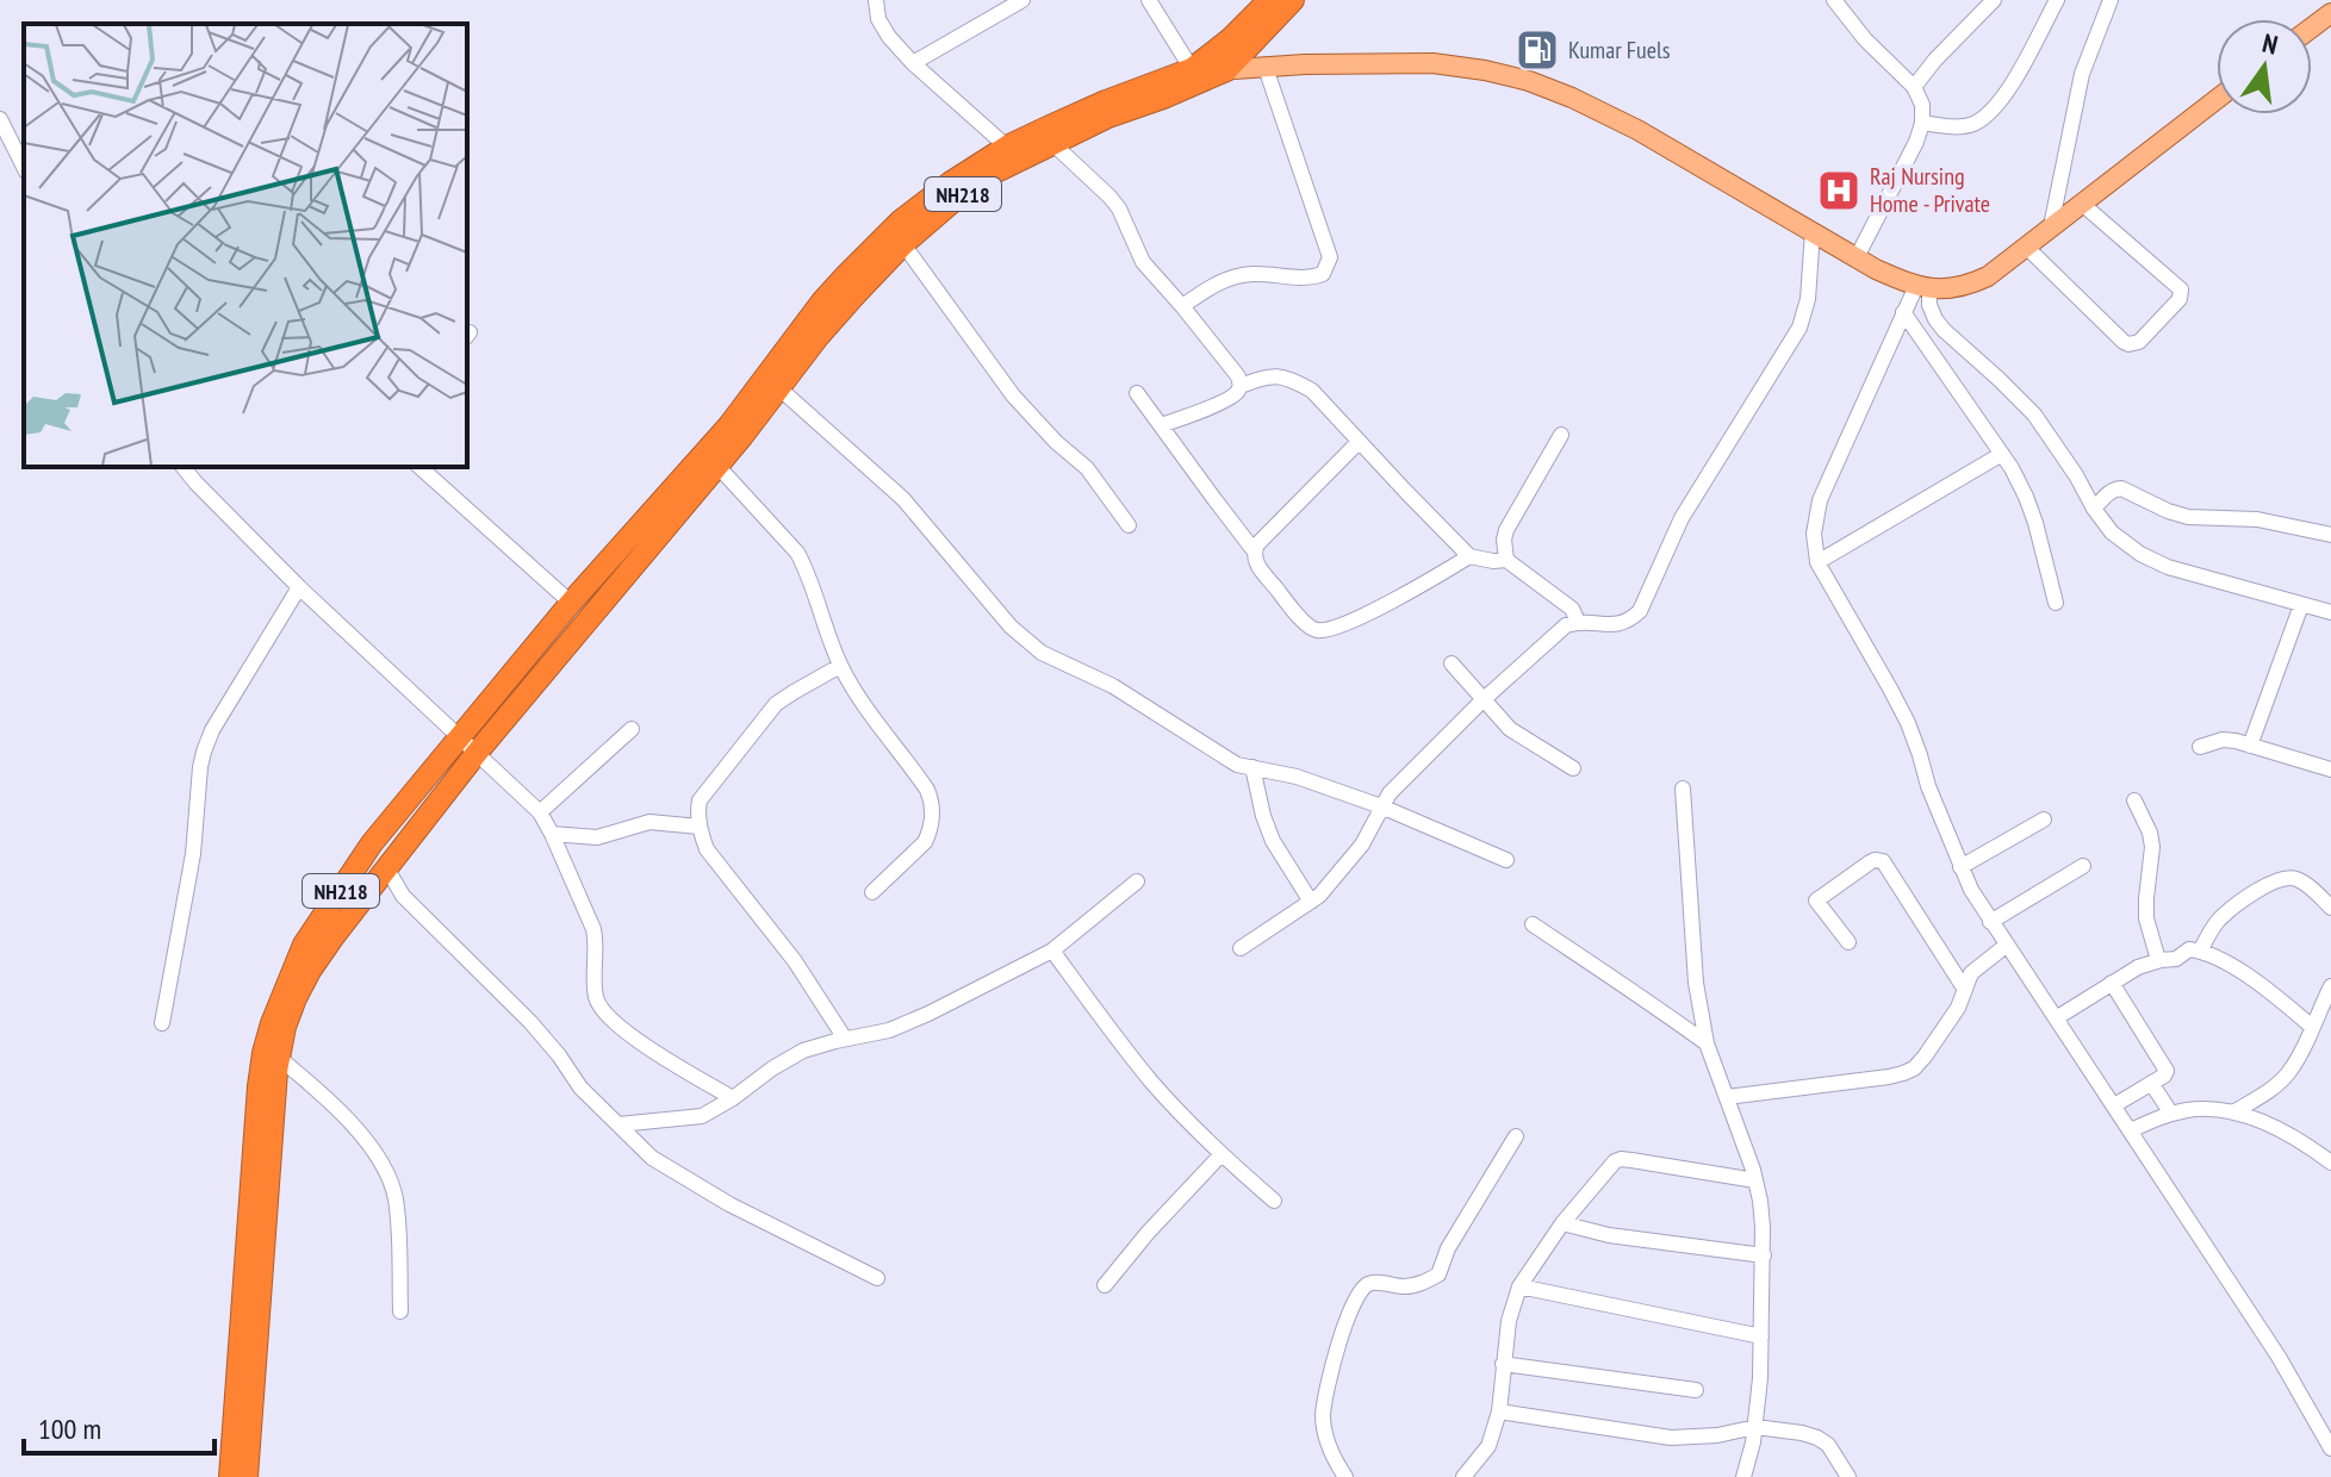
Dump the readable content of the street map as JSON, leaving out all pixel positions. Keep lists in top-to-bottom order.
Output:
{
  "streets": {
    "highway": ["NH218"]
  },
  "places": {
    "fuel station": ["Kumar Fuels"],
    "hospital": ["Raj Nursing Home - Private"]
  },
  "scale_bar": "100 m",
  "north": "top"
}
